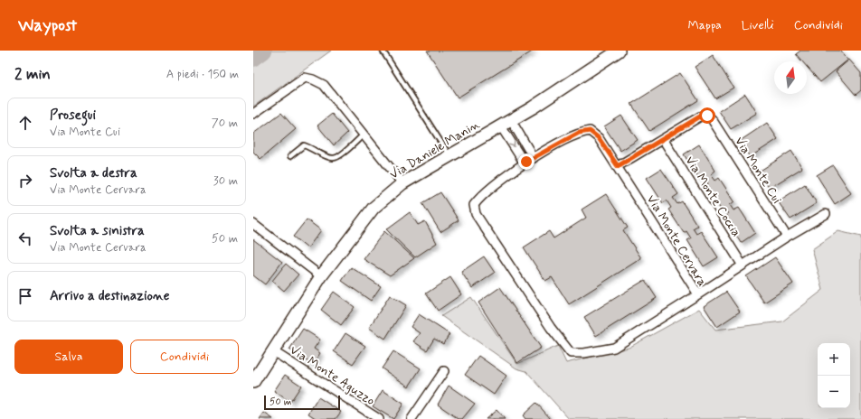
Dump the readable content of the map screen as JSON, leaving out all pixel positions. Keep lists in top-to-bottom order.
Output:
{
  "streets": {
    "main road": ["Via Daniele Manin"],
    "street": [
      "Via Monte Cui",
      "Via Monte Coccia",
      "Via Monte Cervara",
      "Via Monte Aguzzo"
    ]
  },
  "crossings": [
    ["Via Daniele Manin", "Via Monte Aguzzo"],
    ["Via Monte Cui", "Via Monte Coccia"],
    ["Via Monte Cui", "Via Monte Cervara"]
  ],
  "scale_bar": "50 m",
  "north": "top",
  "page": {
    "header": "Waypost",
    "nav": ["Mappa", "Livelli", "Condividi"],
    "heading": ["2 min", "A piedi · 150 m"],
    "list": [
      ["Prosegui", "Via Monte Cui", "70 m"],
      ["Svolta a destra", "Via Monte Cervara", "30 m"],
      ["Svolta a sinistra", "Via Monte Cervara", "50 m"],
      "Arrivo a destinazione"
    ],
    "buttons": ["Salva", "Condividi"],
    "map_buttons": ["+", "−"],
    "scale": "50 m"
  }
}
